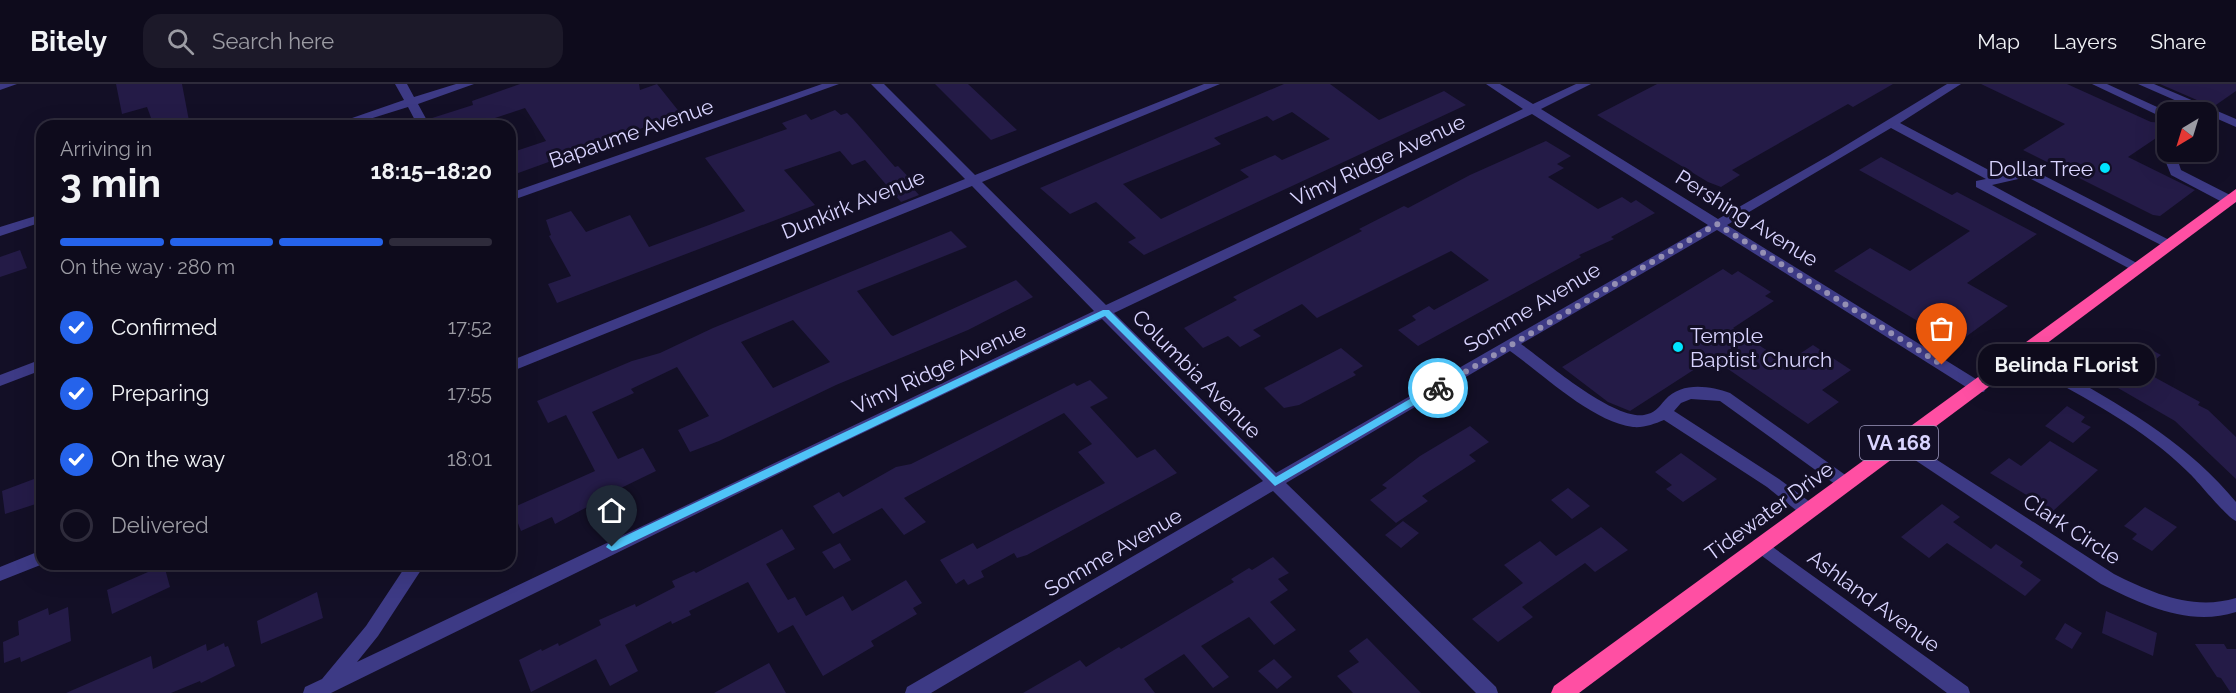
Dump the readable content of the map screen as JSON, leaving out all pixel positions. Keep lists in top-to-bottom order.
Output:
{
  "streets": {
    "highway": ["VA 168", "Tidewater Drive"],
    "street": [
      "Bapaume Avenue",
      "Vimy Ridge Avenue",
      "Dunkirk Avenue",
      "Pershing Avenue",
      "Somme Avenue",
      "Columbia Avenue",
      "Clark Circle",
      "Ashland Avenue"
    ]
  },
  "crossings": [
    ["Vimy Ridge Avenue", "Pershing Avenue"],
    ["Vimy Ridge Avenue", "Columbia Avenue"],
    ["Dunkirk Avenue", "Columbia Avenue"],
    ["Pershing Avenue", "Somme Avenue"],
    ["Pershing Avenue", "Tidewater Drive"],
    ["Somme Avenue", "Columbia Avenue"],
    ["Tidewater Drive", "Clark Circle"],
    ["Tidewater Drive", "Ashland Avenue"]
  ],
  "places": ["Dollar Tree", "Temple Baptist Church", "Belinda FLorist"],
  "north": "bottom left",
  "page": {
    "header": "Bitely",
    "search": "Search here",
    "nav": ["Map", "Layers", "Share"],
    "heading": ["3 min", "Arriving in", "18:15–18:20"],
    "bar": "On the way · 280 m",
    "list": [
      ["Confirmed", "17:52"],
      ["Preparing", "17:55"],
      ["On the way", "18:01"],
      "Delivered"
    ],
    "bubble": "Belinda FLorist"
  }
}
